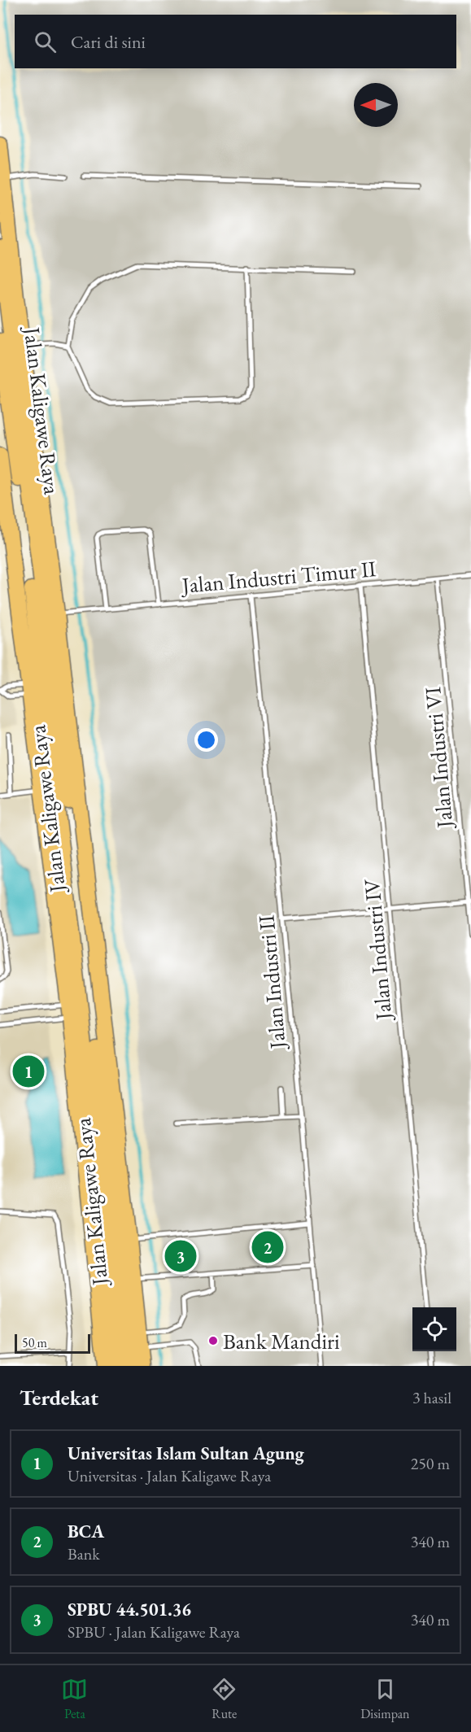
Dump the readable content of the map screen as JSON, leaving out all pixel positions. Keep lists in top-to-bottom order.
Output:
{
  "streets": {
    "highway": ["Jalan Kaligawe Raya"],
    "lane": [
      "Jalan Industri Timur II",
      "Jalan Industri VI",
      "Jalan Industri IV",
      "Jalan Industri II"
    ]
  },
  "crossings": [
    ["Jalan Industri Timur II", "Jalan Industri VI"],
    ["Jalan Industri Timur II", "Jalan Industri IV"],
    ["Jalan Industri Timur II", "Jalan Industri II"]
  ],
  "places": ["Bank Mandiri"],
  "scale_bar": "50 m",
  "north": "left",
  "page": {
    "search": "Cari di sini",
    "pins": ["1", "2", "3"],
    "scale": "50 m",
    "heading": ["Terdekat", "3 hasil"],
    "list": [
      {
        "mark": "1",
        "name": "Universitas Islam Sultan Agung",
        "note": "Universitas · Jalan Kaligawe Raya",
        "value": "250 m"
      },
      {
        "mark": "2",
        "name": "BCA",
        "note": "Bank",
        "value": "340 m"
      },
      {
        "mark": "3",
        "name": "SPBU 44.501.36",
        "note": "SPBU · Jalan Kaligawe Raya",
        "value": "340 m"
      }
    ],
    "nav": ["Peta", "Rute", "Disimpan"]
  }
}
